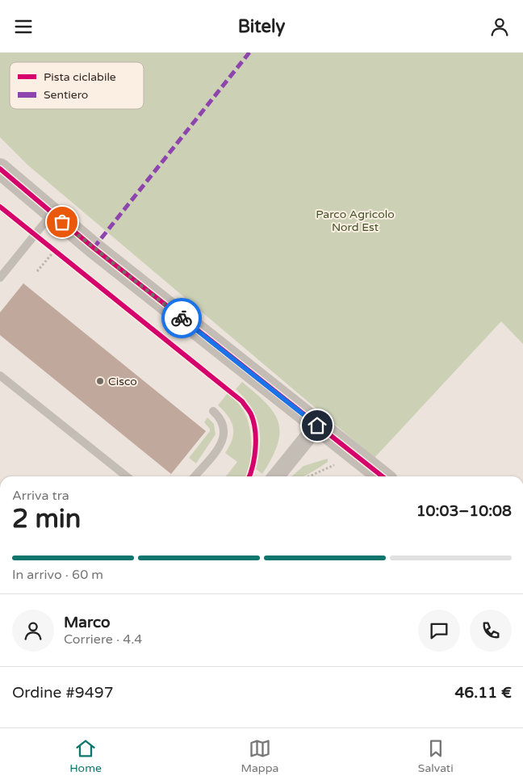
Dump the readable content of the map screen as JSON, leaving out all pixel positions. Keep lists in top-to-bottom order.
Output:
{
  "parks": ["Parco Agricolo Nord Est"],
  "places": ["Cisco"],
  "legend": ["Pista ciclabile", "Sentiero"],
  "page": {
    "header": "Bitely",
    "heading": ["2 min", "Arriva tra", "10:03–10:08"],
    "panel": [
      "Marco",
      "Corriere · 4.4",
      "Ordine #9497",
      "46.11 €"
    ],
    "bar": "In arrivo · 60 m",
    "tabs": ["Home", "Mappa", "Salvati"]
  }
}
